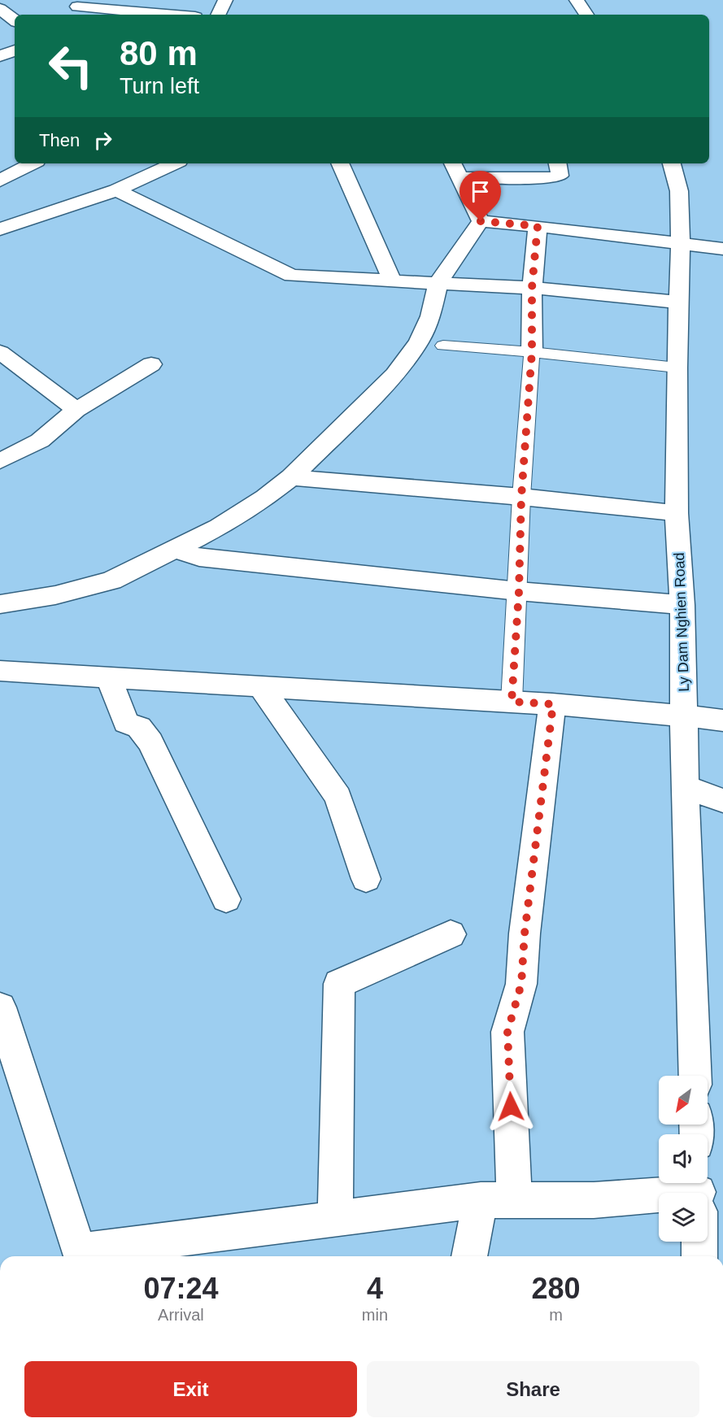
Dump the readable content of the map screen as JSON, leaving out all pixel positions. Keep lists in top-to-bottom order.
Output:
{
  "streets": {
    "street": ["Ly Dam Nghien Road"]
  },
  "north": "bottom left",
  "page": {
    "turn": ["80 m", "Turn left"],
    "then": "Then",
    "eta": [
      "07:24",
      "Arrival",
      "4",
      "min",
      "280",
      "m"
    ],
    "buttons": ["Exit", "Share"]
  }
}
